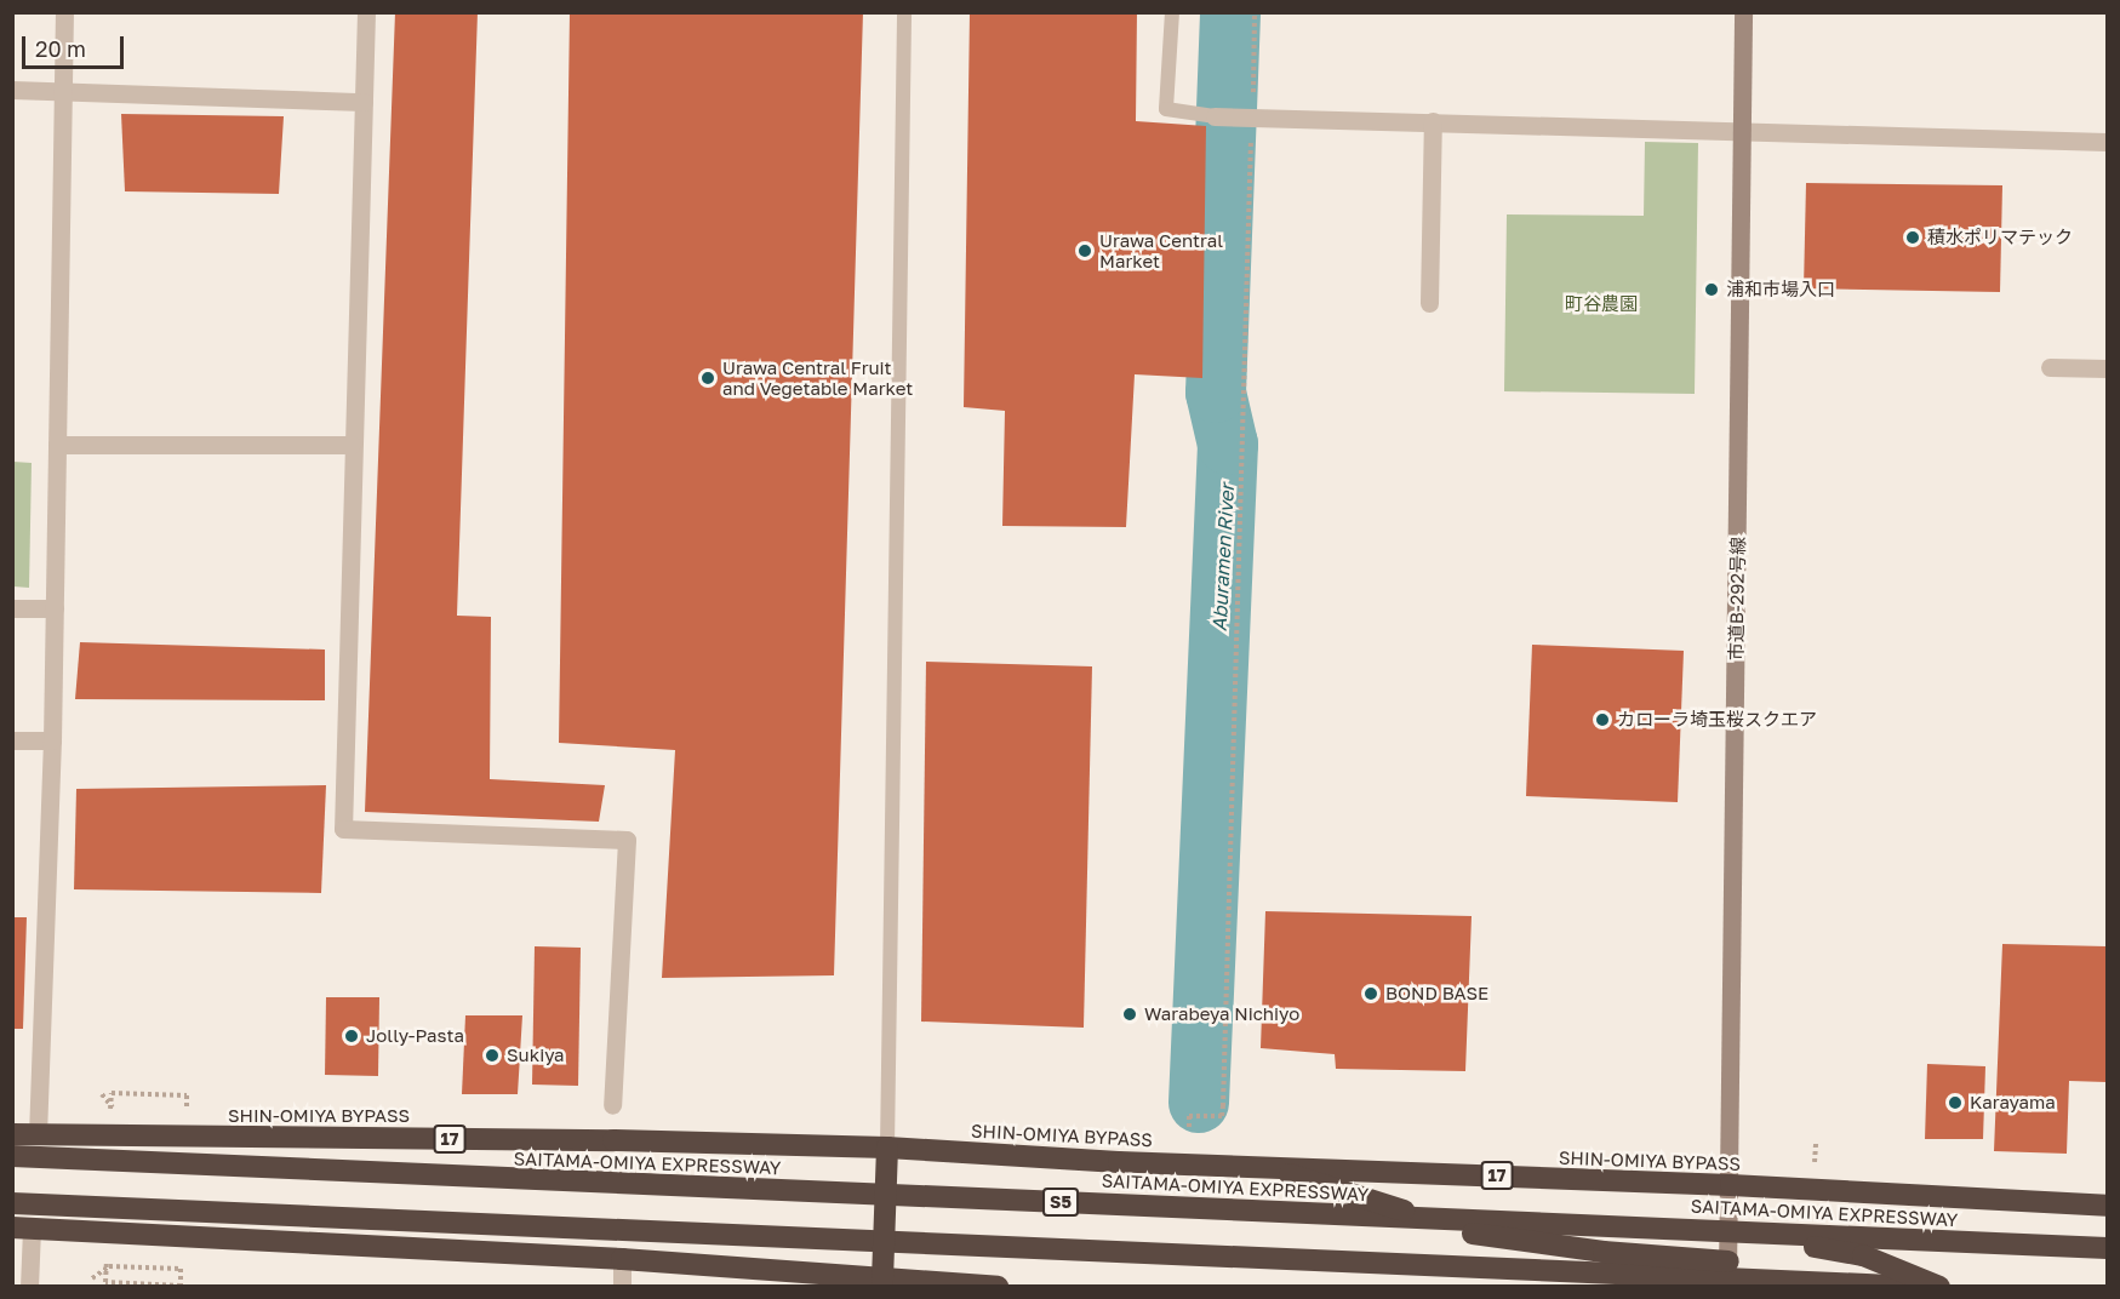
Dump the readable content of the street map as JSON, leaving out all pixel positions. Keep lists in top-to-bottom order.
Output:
{
  "streets": {
    "highway": [
      "SHIN-OMIYA BYPASS",
      "17",
      "SAITAMA-OMIYA EXPRESSWAY",
      "S5"
    ],
    "street": ["市道B-292号線"]
  },
  "crossings": [
    ["市道B-292号線", "SHIN-OMIYA BYPASS"]
  ],
  "water": ["Aburamen River"],
  "parks": ["町谷農園"],
  "places": [
    "積水ポリマテック",
    "Urawa Central Market",
    "浦和市場入口",
    "Urawa Central Fruit and Vegetable Market",
    "カローラ埼玉桜スクエア",
    "BOND BASE",
    "Warabeya Nichiyo",
    "Jolly-Pasta",
    "Sukiya",
    "Karayama"
  ],
  "scale_bar": "20 m"
}
